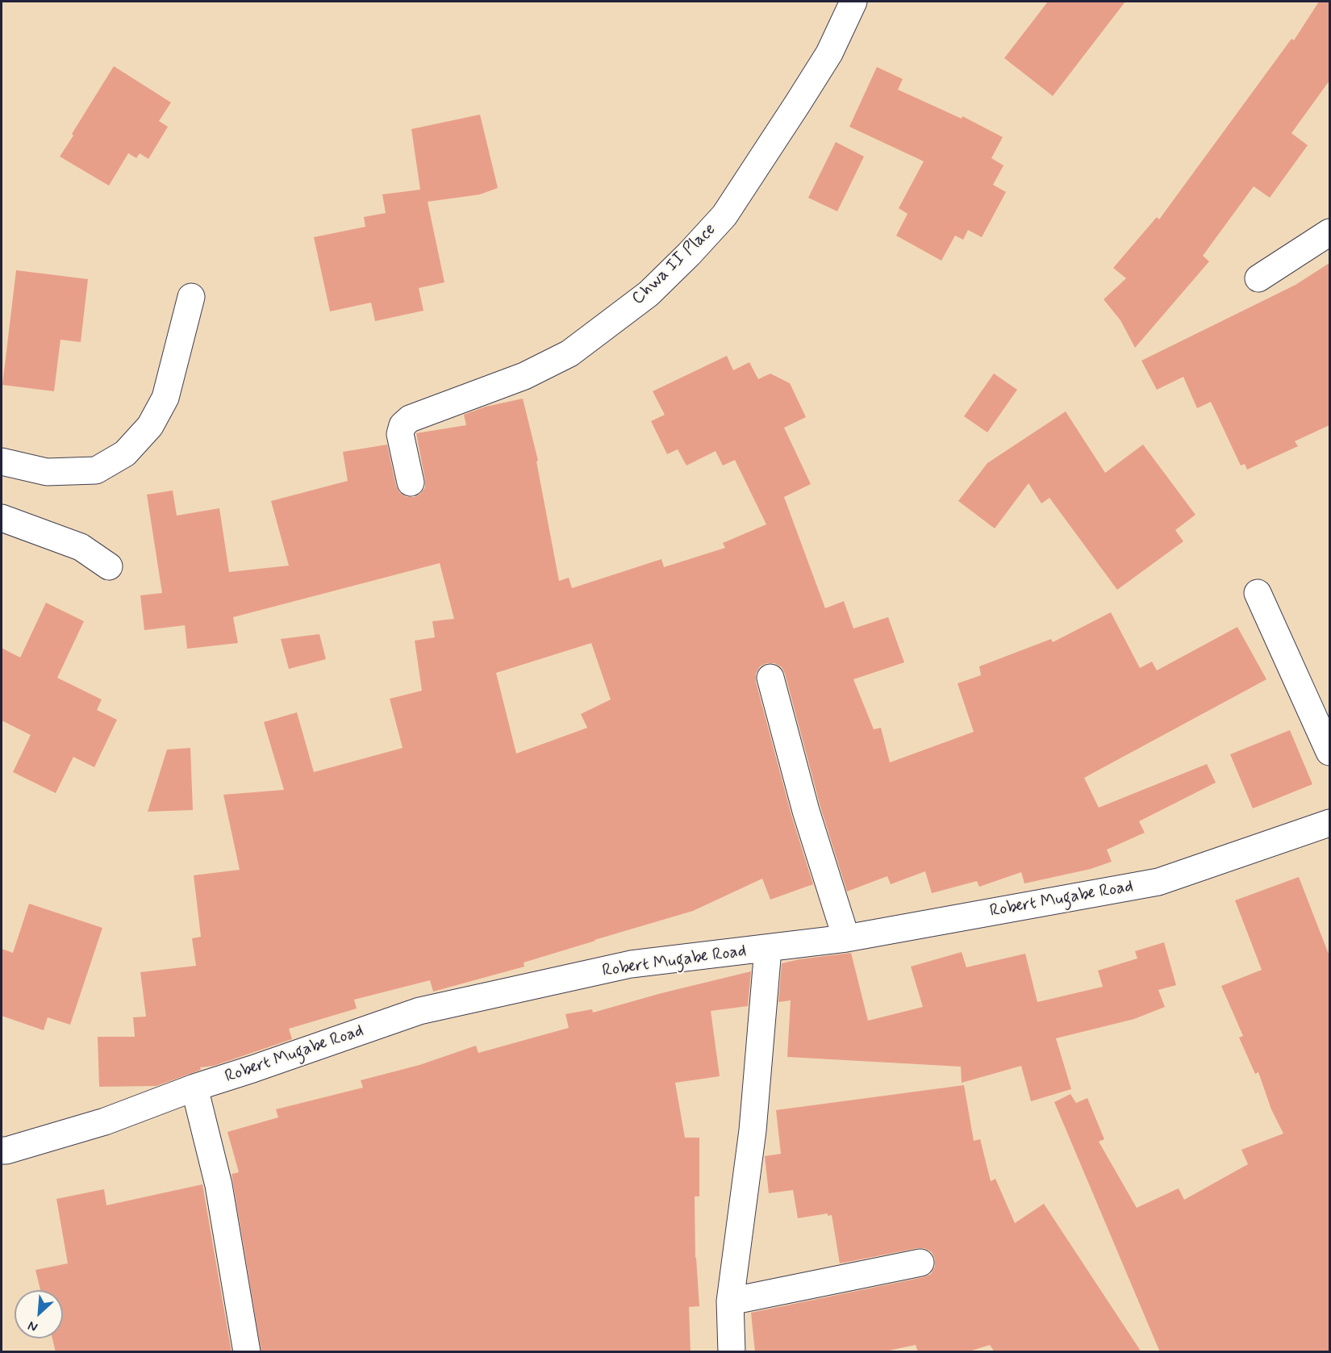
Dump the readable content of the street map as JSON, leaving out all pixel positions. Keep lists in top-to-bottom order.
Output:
{
  "streets": {
    "street": ["Chwa II Place", "Robert Mugabe Road"]
  },
  "north": "bottom left"
}
